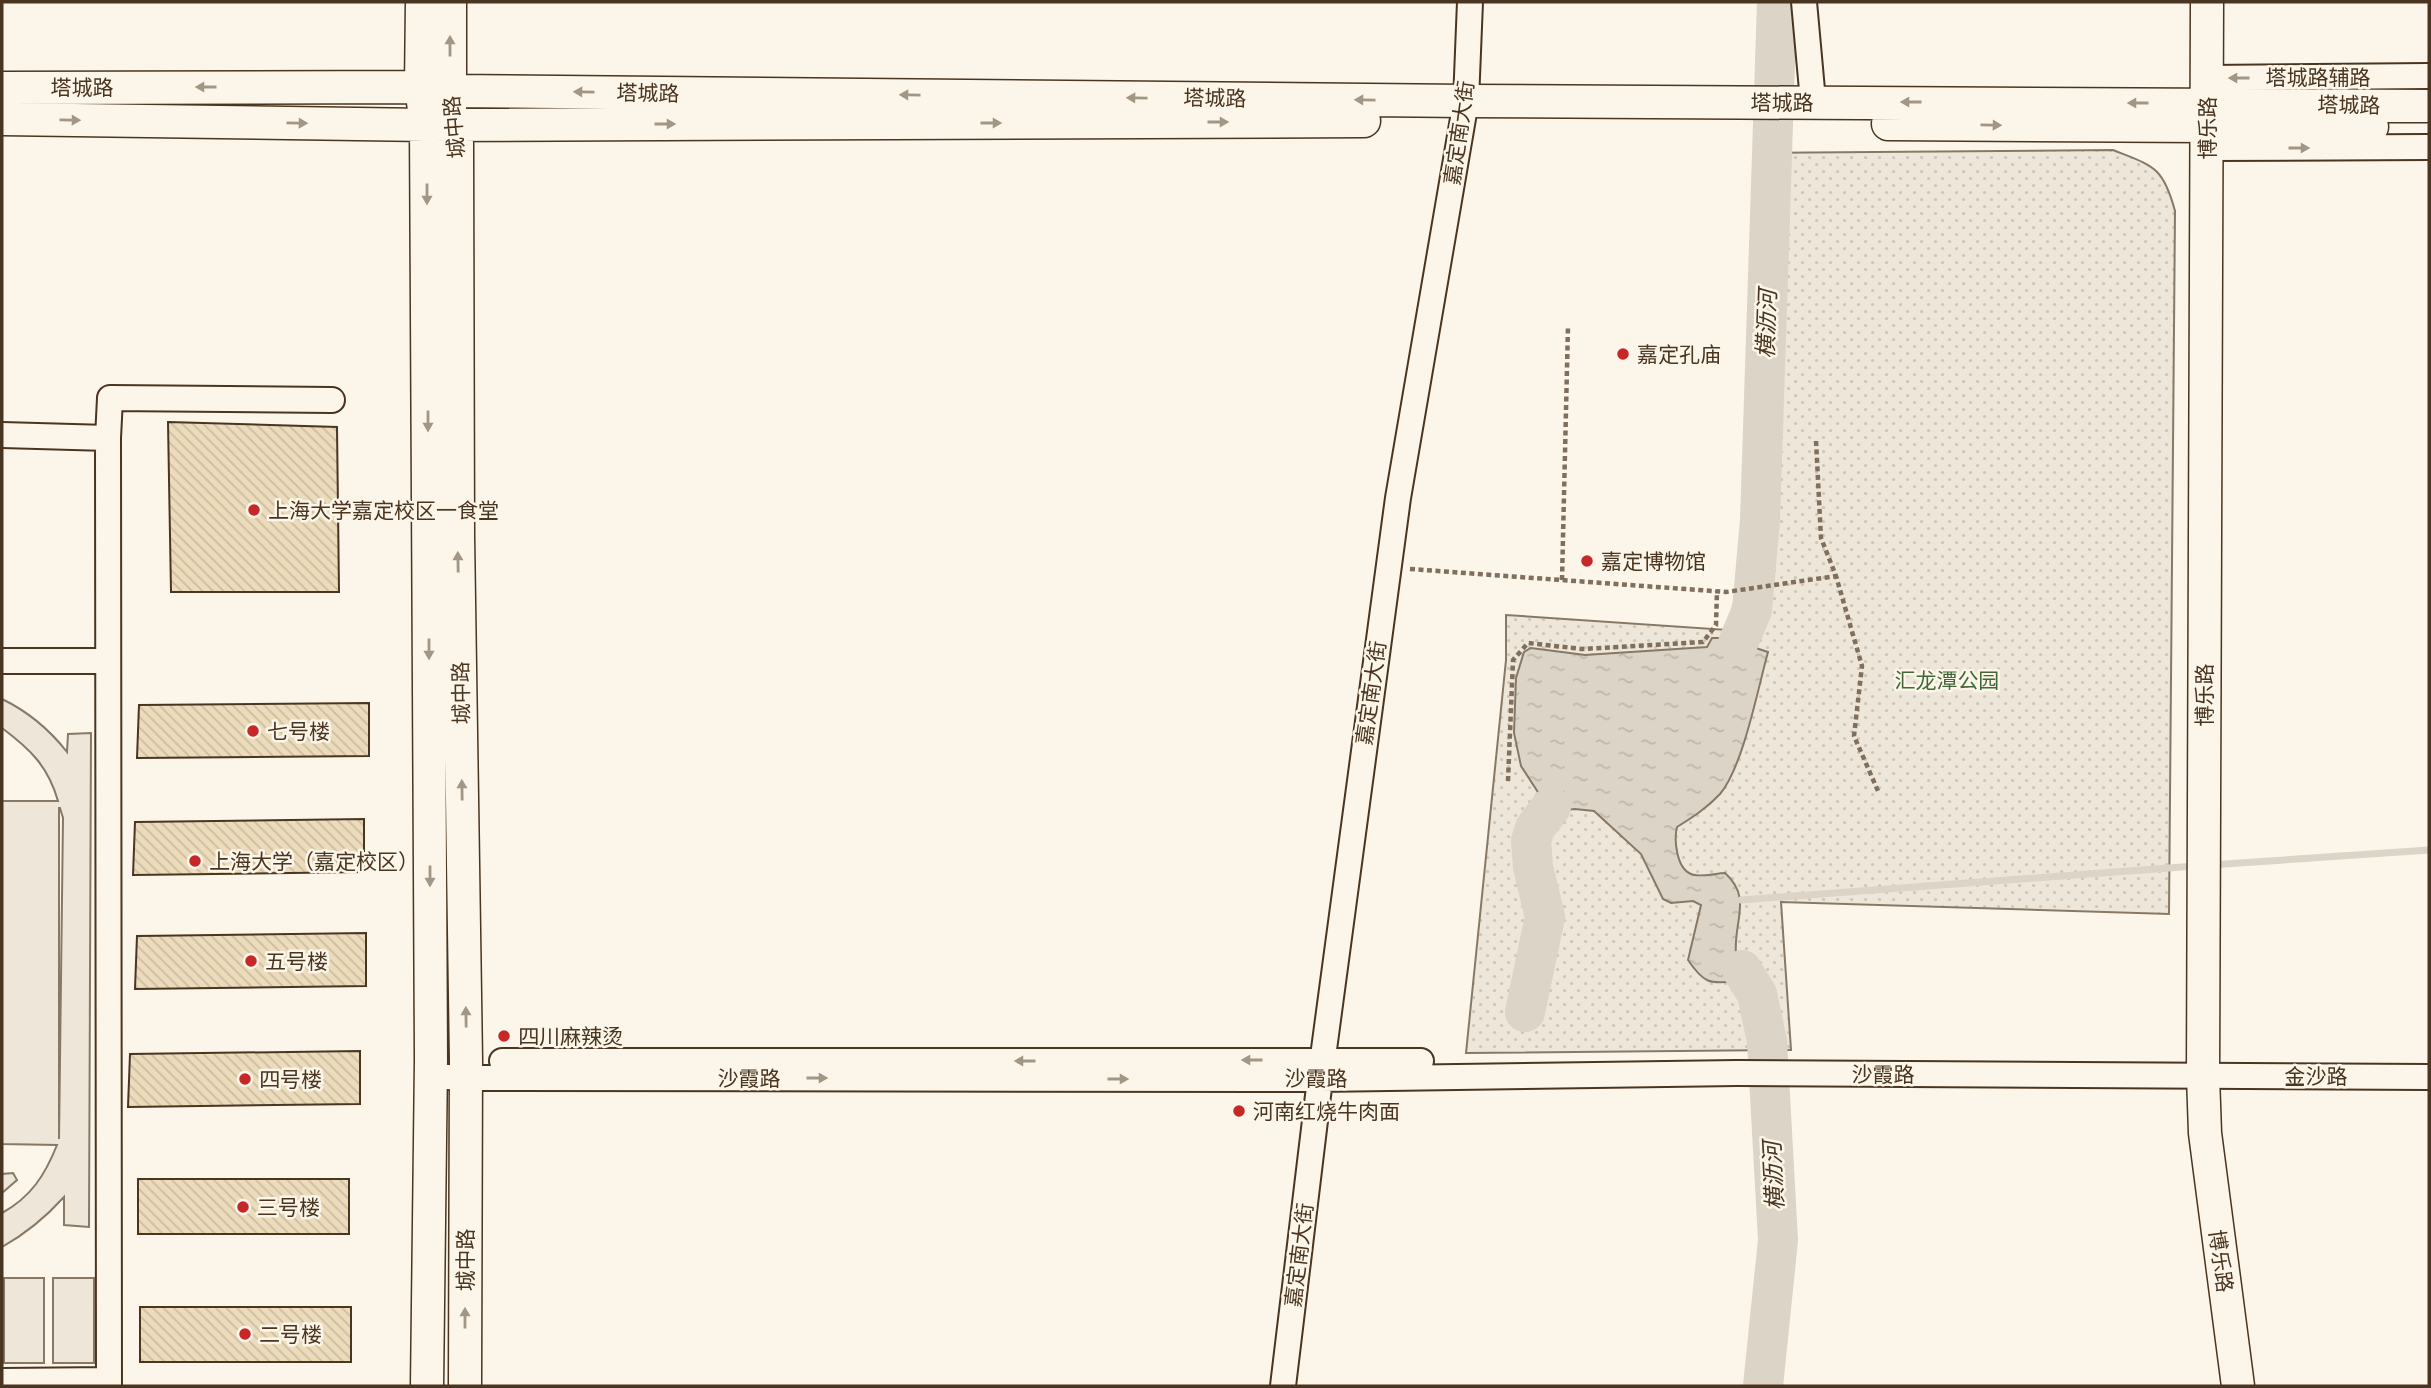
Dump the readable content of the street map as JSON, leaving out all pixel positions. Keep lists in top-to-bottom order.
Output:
{
  "streets": {
    "main road": ["塔城路", "城中路", "博乐路"],
    "street": [
      "塔城路辅路",
      "嘉定南大街",
      "沙霞路",
      "金沙路"
    ]
  },
  "crossings": [
    ["塔城路辅路", "塔城路"],
    ["塔城路辅路", "博乐路"],
    ["塔城路", "城中路"],
    ["塔城路", "博乐路"],
    ["塔城路", "嘉定南大街"],
    ["城中路", "沙霞路"],
    ["博乐路", "沙霞路"],
    ["博乐路", "金沙路"],
    ["嘉定南大街", "沙霞路"],
    ["沙霞路", "金沙路"]
  ],
  "water": ["横沥河"],
  "parks": ["汇龙潭公园"],
  "places": [
    "嘉定孔庙",
    "上海大学嘉定校区一食堂",
    "嘉定博物馆",
    "七号楼",
    "上海大学（嘉定校区）",
    "五号楼",
    "四川麻辣烫",
    "四号楼",
    "河南红烧牛肉面",
    "三号楼",
    "二号楼"
  ]
}
